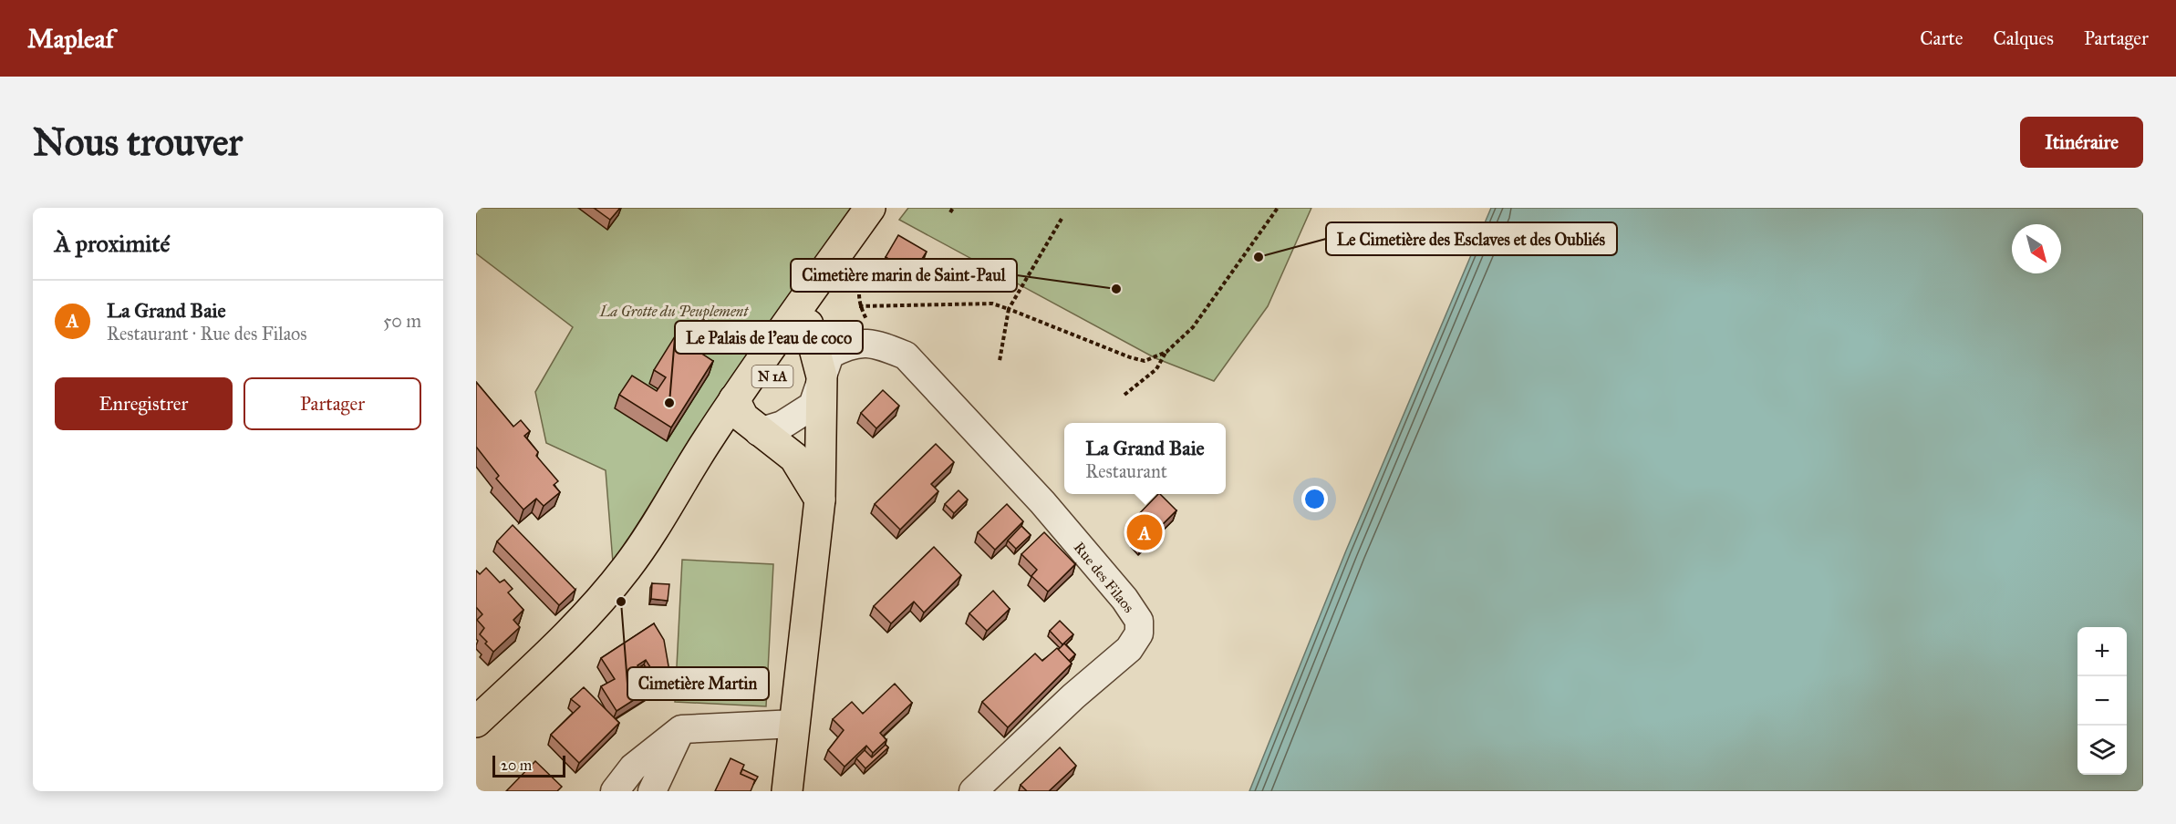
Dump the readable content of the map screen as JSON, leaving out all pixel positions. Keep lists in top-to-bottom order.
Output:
{
  "streets": {
    "main road": ["N 1A"],
    "street": ["Rue des Filaos"]
  },
  "parks": ["La Grotte du Peuplement"],
  "places": [
    "Le Cimetière des Esclaves et des Oubliés",
    "Cimetière marin de Saint-Paul",
    "Le Palais de l’eau de coco",
    "Cimetière Martin"
  ],
  "scale_bar": "20 m",
  "north": "bottom right",
  "page": {
    "header": "Mapleaf",
    "nav": ["Carte", "Calques", "Partager"],
    "buttons": [
      "Itinéraire",
      ["Enregistrer", "Partager"]
    ],
    "title": "Nous trouver",
    "heading": "À proximité",
    "list": [
      {
        "mark": "A",
        "name": "La Grand Baie",
        "note": "Restaurant · Rue des Filaos",
        "value": "50 m"
      }
    ],
    "popup": ["La Grand Baie", "Restaurant"],
    "pins": "A",
    "map_buttons": ["+", "−"],
    "scale": "20 m"
  }
}
